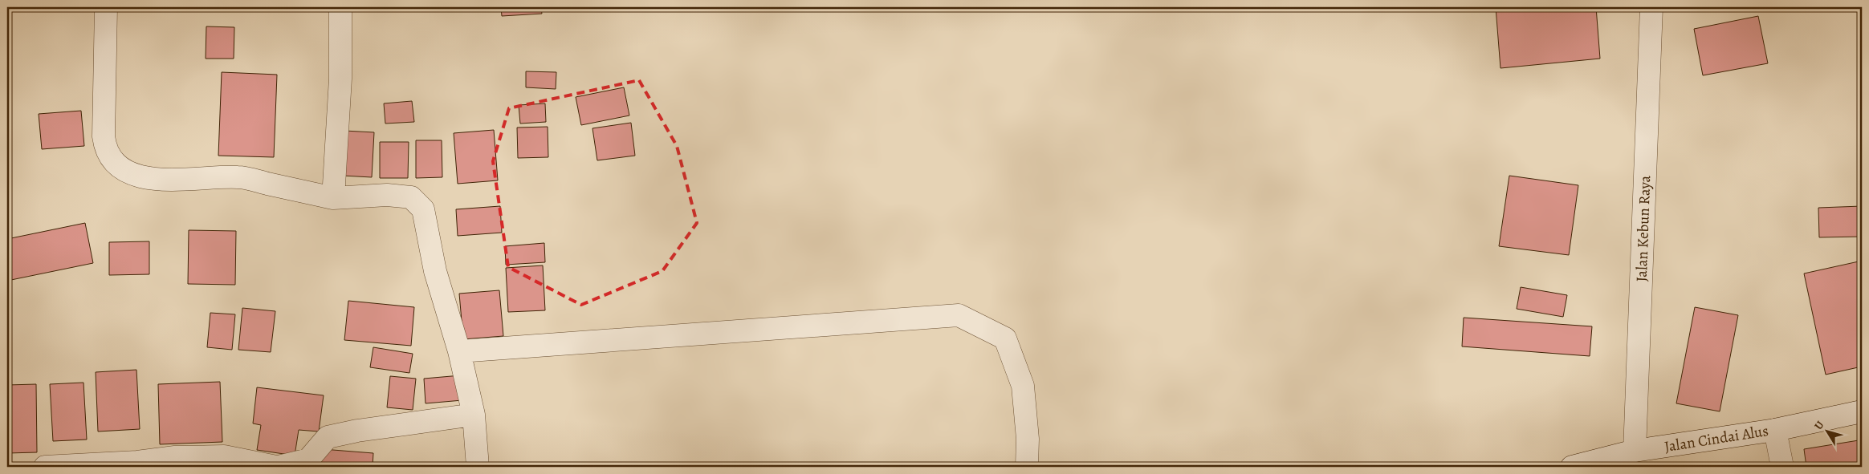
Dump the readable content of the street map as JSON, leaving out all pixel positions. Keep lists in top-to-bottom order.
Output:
{
  "streets": {
    "street": ["Jalan Kebun Raya", "Jalan Cindai Alus"]
  },
  "crossings": [
    ["Jalan Kebun Raya", "Jalan Cindai Alus"]
  ],
  "north": "top left"
}
